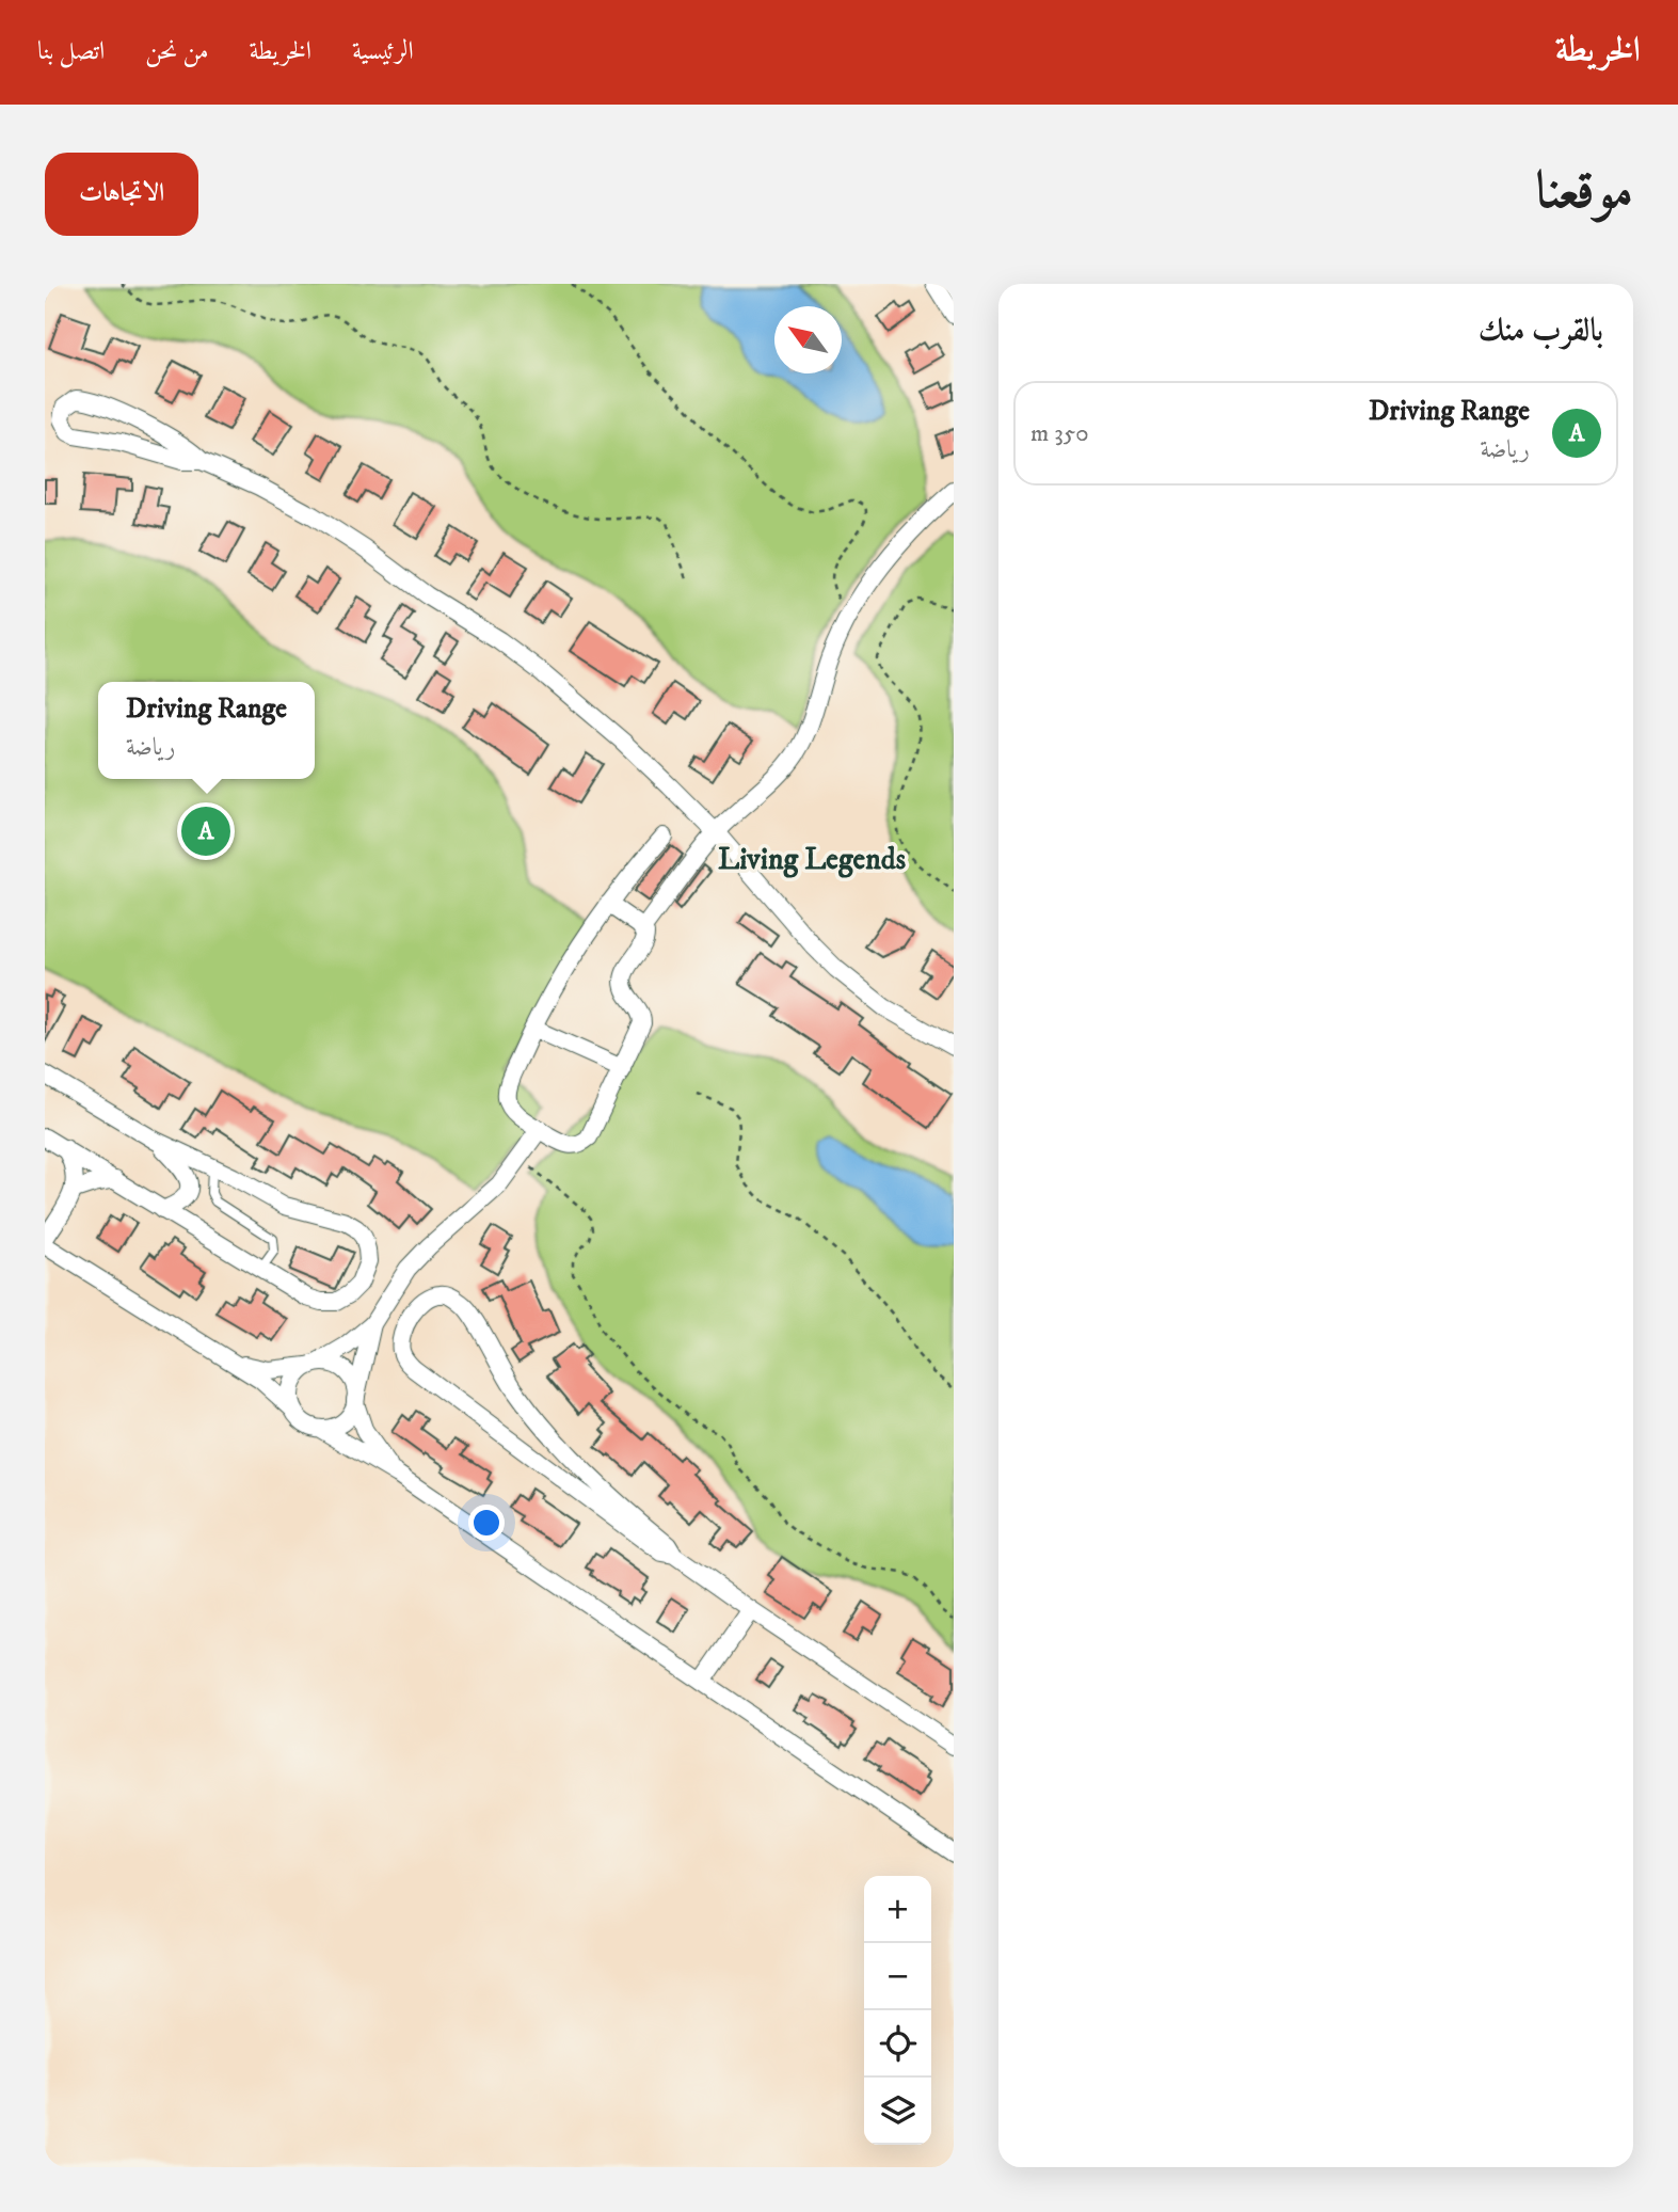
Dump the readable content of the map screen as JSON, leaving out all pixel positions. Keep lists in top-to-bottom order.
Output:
{
  "districts": ["Living Legends"],
  "north": "top left",
  "page": {
    "header": "الخريطة",
    "nav": [
      "الرئيسية",
      "الخريطة",
      "من نحن",
      "اتصل بنا"
    ],
    "title": "موقعنا",
    "buttons": "الاتجاهات",
    "heading": "بالقرب منك",
    "list": [
      {
        "mark": "A",
        "name": "Driving Range",
        "note": "رياضة",
        "value": "350 m"
      }
    ],
    "popup": ["Driving Range", "رياضة"],
    "pins": "A",
    "map_buttons": ["+", "−"]
  }
}
